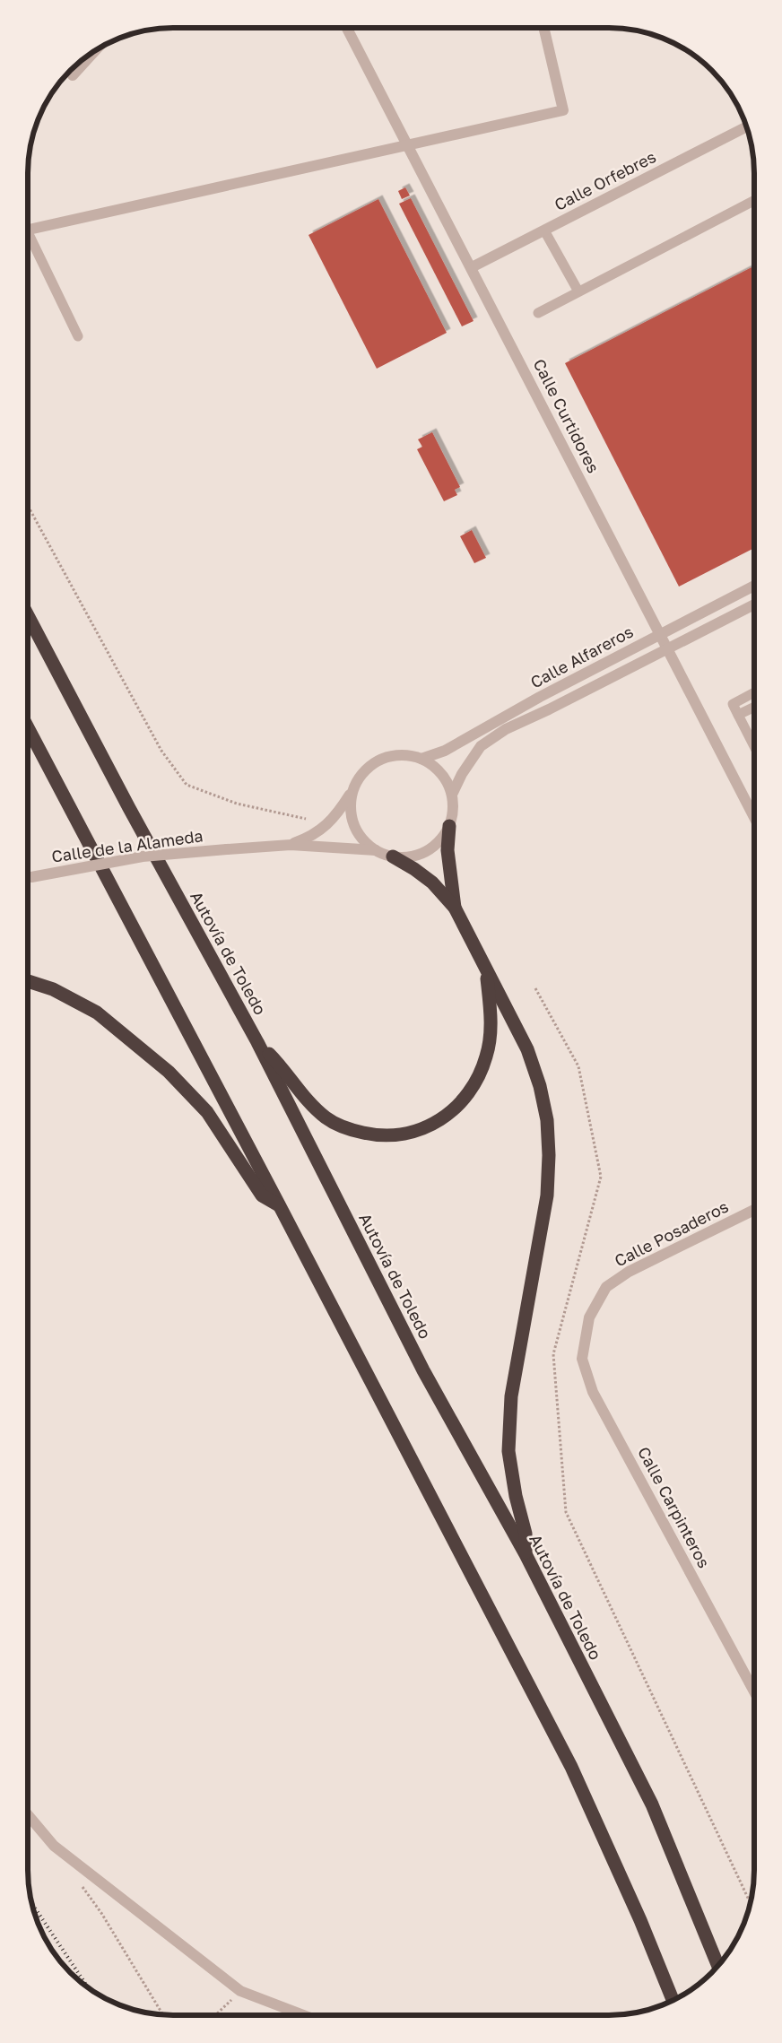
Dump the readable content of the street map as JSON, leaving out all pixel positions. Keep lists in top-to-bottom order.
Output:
{
  "streets": {
    "highway": ["Autovía de Toledo"],
    "street": [
      "Calle Orfebres",
      "Calle Curtidores",
      "Calle Alfareros",
      "Calle de la Alameda",
      "Calle Posaderos",
      "Calle Carpinteros"
    ]
  },
  "crossings": [
    ["Calle Orfebres", "Calle Curtidores"],
    ["Calle Curtidores", "Calle Alfareros"],
    ["Calle Alfareros", "Calle de la Alameda"],
    ["Calle Posaderos", "Calle Carpinteros"]
  ]
}
